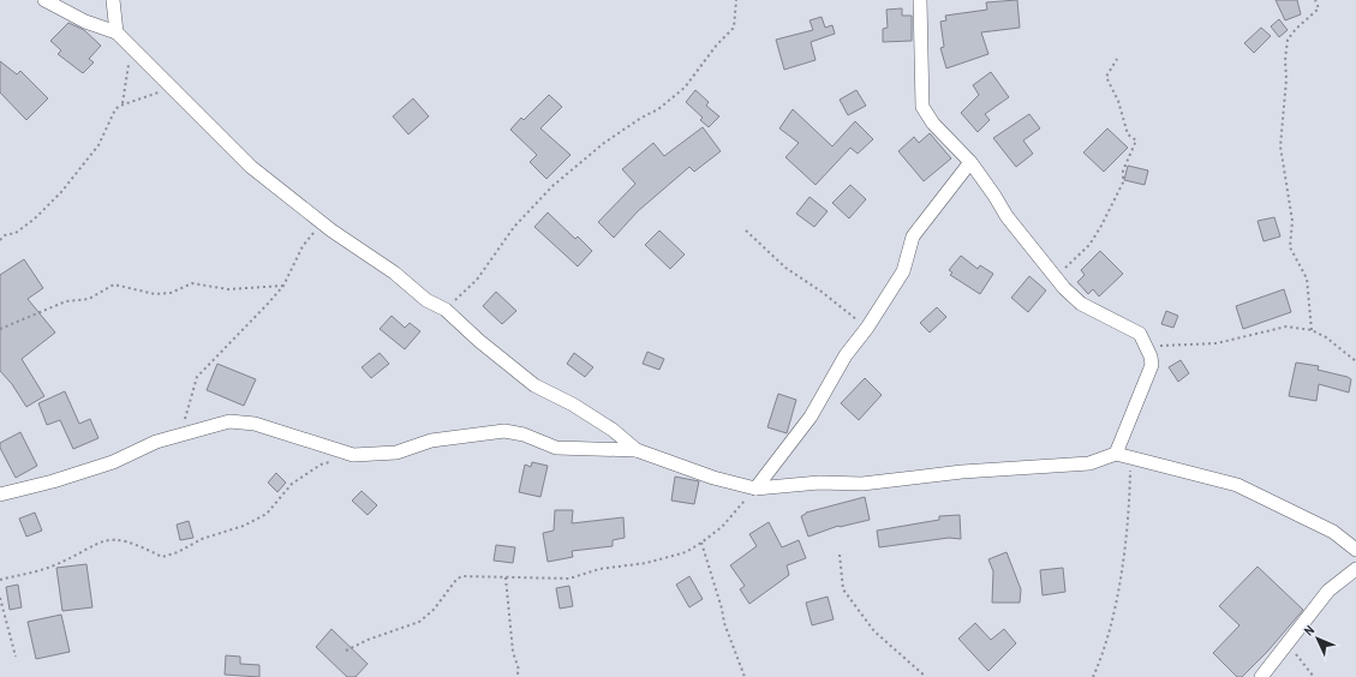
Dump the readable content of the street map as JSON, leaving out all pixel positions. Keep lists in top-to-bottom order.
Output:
{
  "north": "top left"
}
